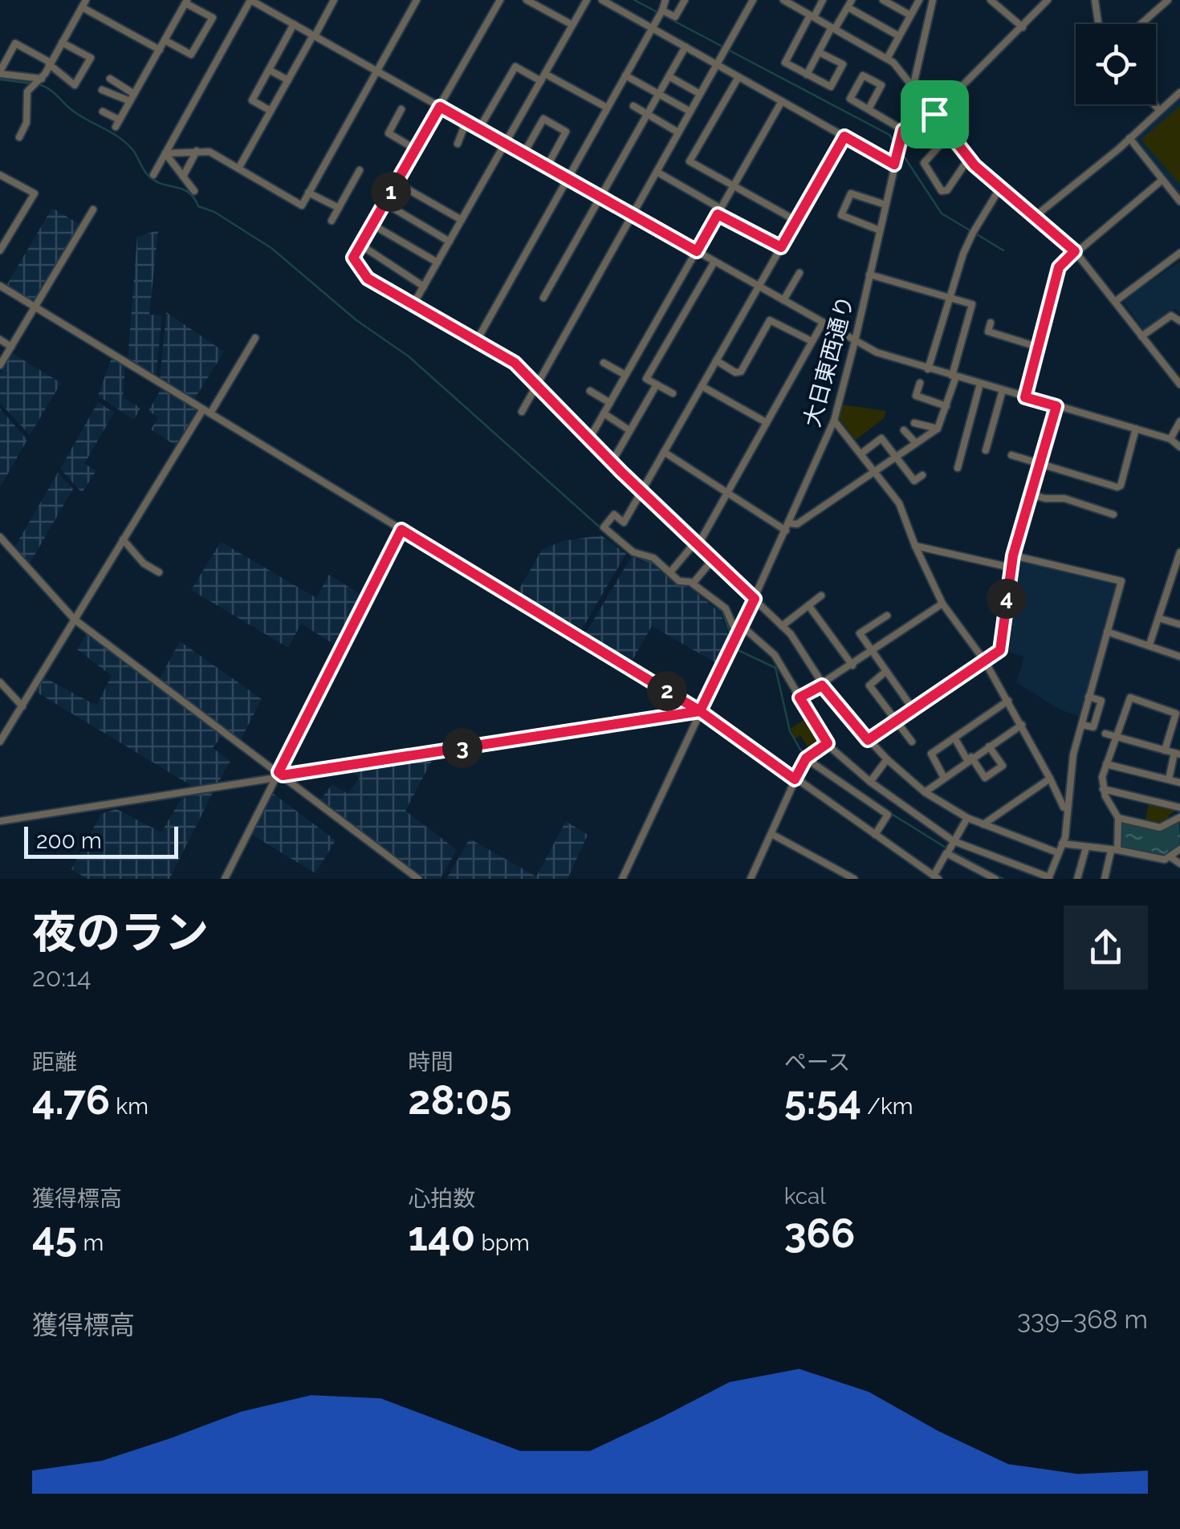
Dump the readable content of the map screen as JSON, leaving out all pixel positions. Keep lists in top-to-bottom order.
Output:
{
  "streets": {
    "street": ["大日東西通り"]
  },
  "scale_bar": "200 m",
  "page": {
    "pins": [
      "1",
      "4",
      "2",
      "3"
    ],
    "scale": "200 m",
    "heading": ["夜のラン", "20:14"],
    "stats": [
      ["距離", "4.76 km"],
      ["時間", "28:05"],
      ["ペース", "5:54 /km"],
      ["獲得標高", "45 m"],
      ["心拍数", "140 bpm"],
      ["kcal", "366"]
    ],
    "chart": ["獲得標高", "339–368 m"]
  }
}
